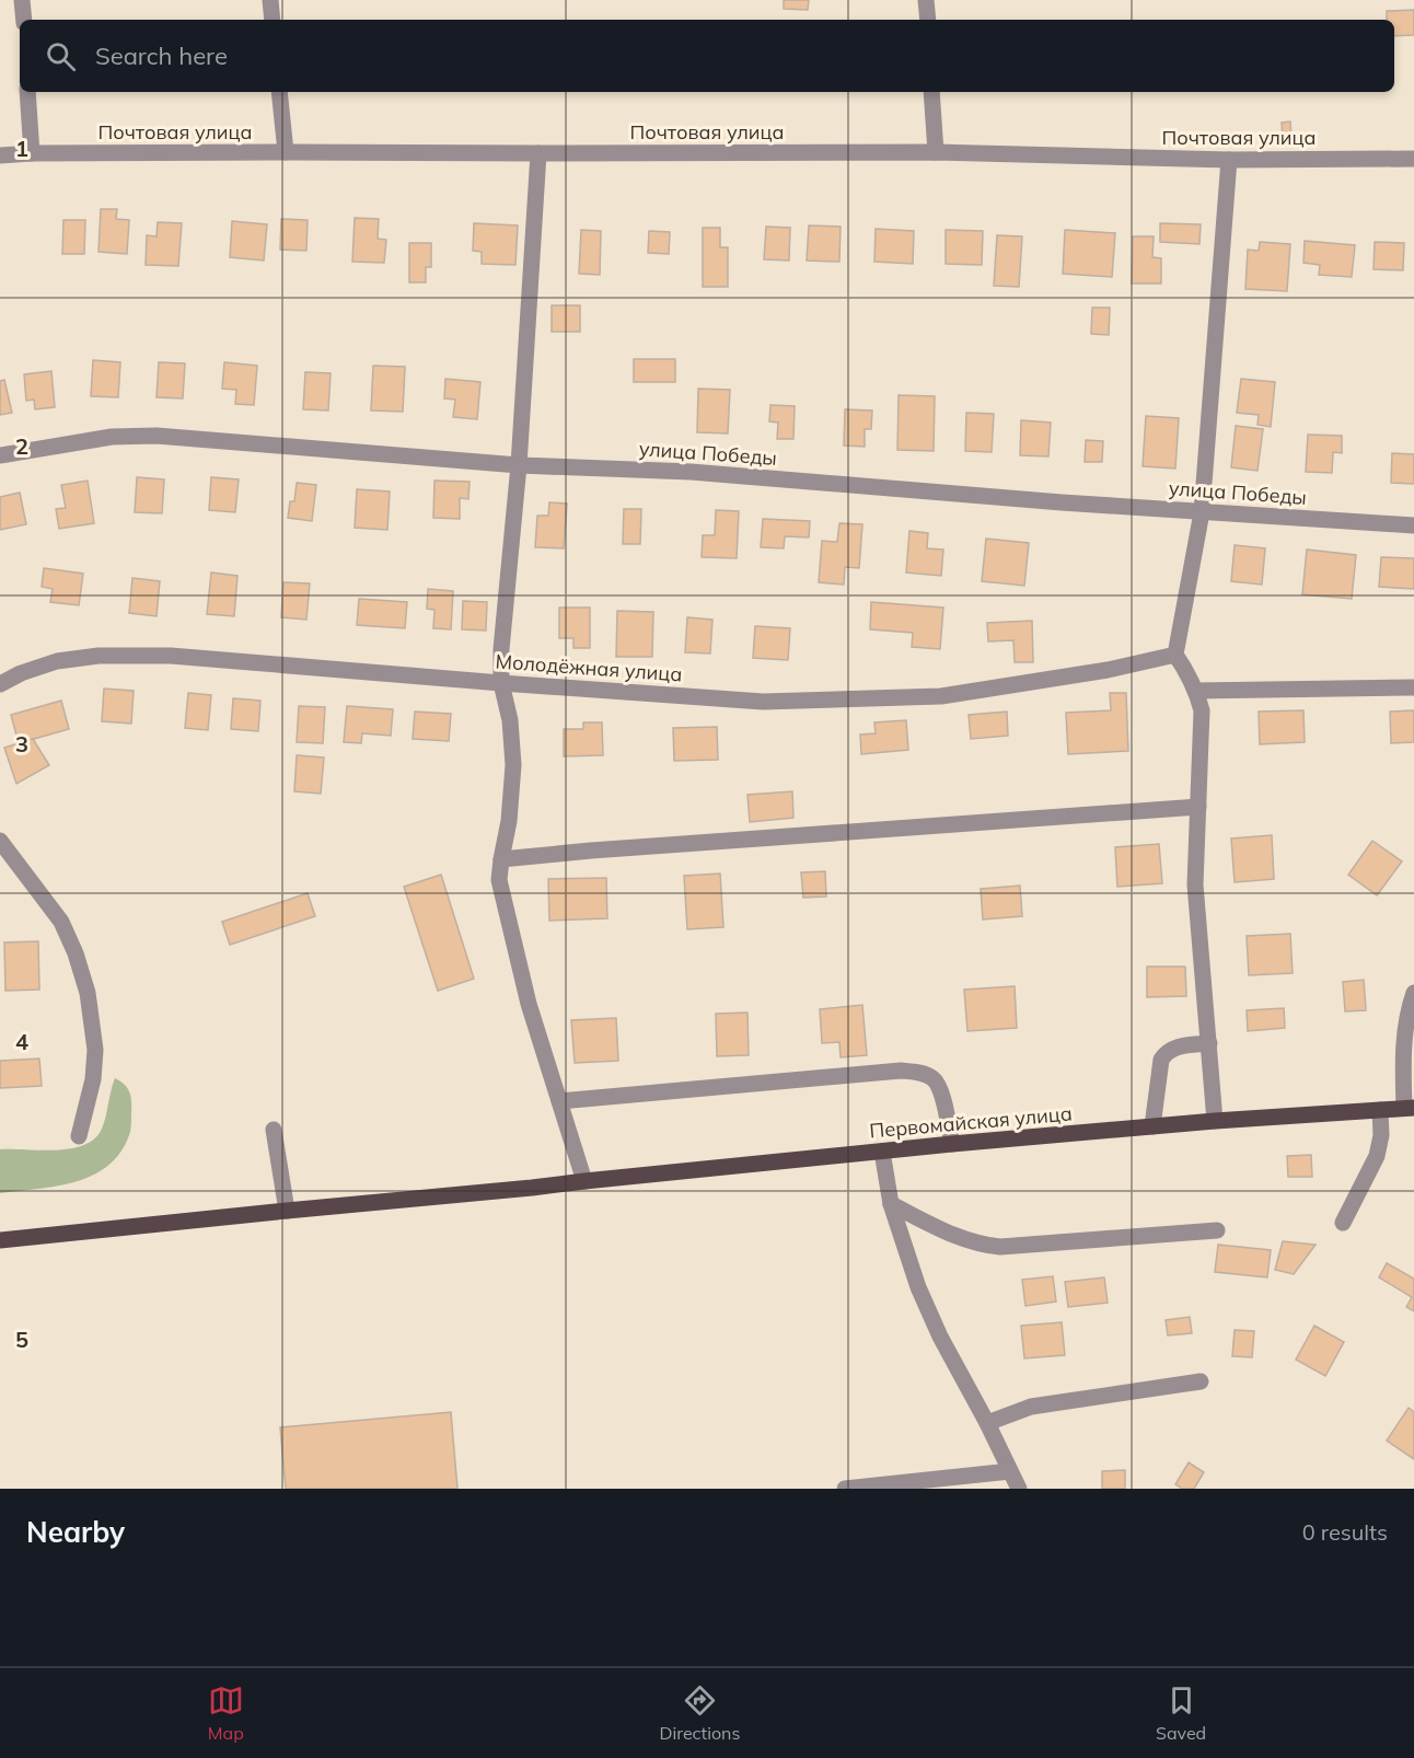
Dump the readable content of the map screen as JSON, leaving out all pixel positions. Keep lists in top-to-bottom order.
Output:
{
  "streets": {
    "main road": ["Первомайская улица"],
    "street": ["Почтовая улица", "улица Победы", "Молодёжная улица"]
  },
  "page": {
    "search": "Search here",
    "heading": ["Nearby", "0 results"],
    "nav": ["Map", "Directions", "Saved"]
  },
  "grid": {
    "rows": [
      "1",
      "2",
      "3",
      "4",
      "5"
    ]
  }
}
